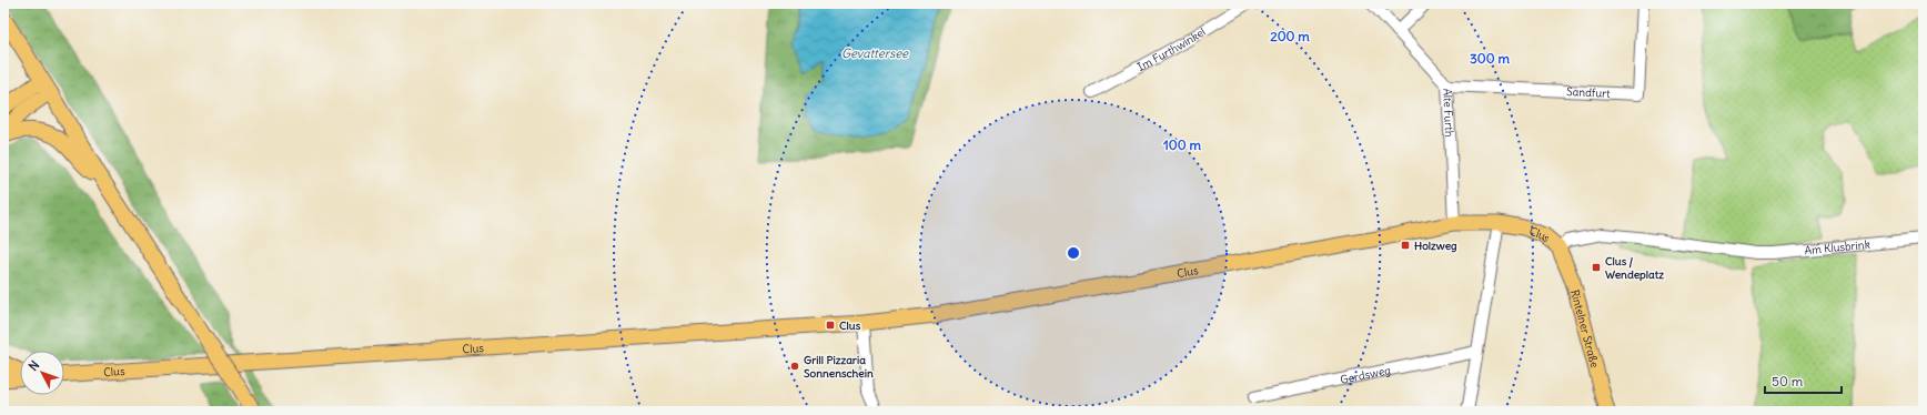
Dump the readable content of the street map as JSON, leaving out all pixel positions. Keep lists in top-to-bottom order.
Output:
{
  "streets": {
    "main road": ["Clus", "Rintelner Straße"],
    "street": [
      "Im Furthwinkel",
      "Sandfurt",
      "Alte Furth",
      "Am Klusbrink",
      "Gerdsweg"
    ]
  },
  "crossings": [
    ["Sandfurt", "Alte Furth"],
    ["Alte Furth", "Clus"],
    ["Clus", "Am Klusbrink"],
    ["Clus", "Rintelner Straße"]
  ],
  "water": ["Gevattersee"],
  "places": {
    "transit": ["Holzweg", "Clus / Wendeplatz", "Clus"],
    "other": ["Grill Pizzaria Sonnenschein"]
  },
  "scale_bar": "50 m",
  "north": "top left",
  "rings": ["200 m", "300 m", "100 m"]
}
